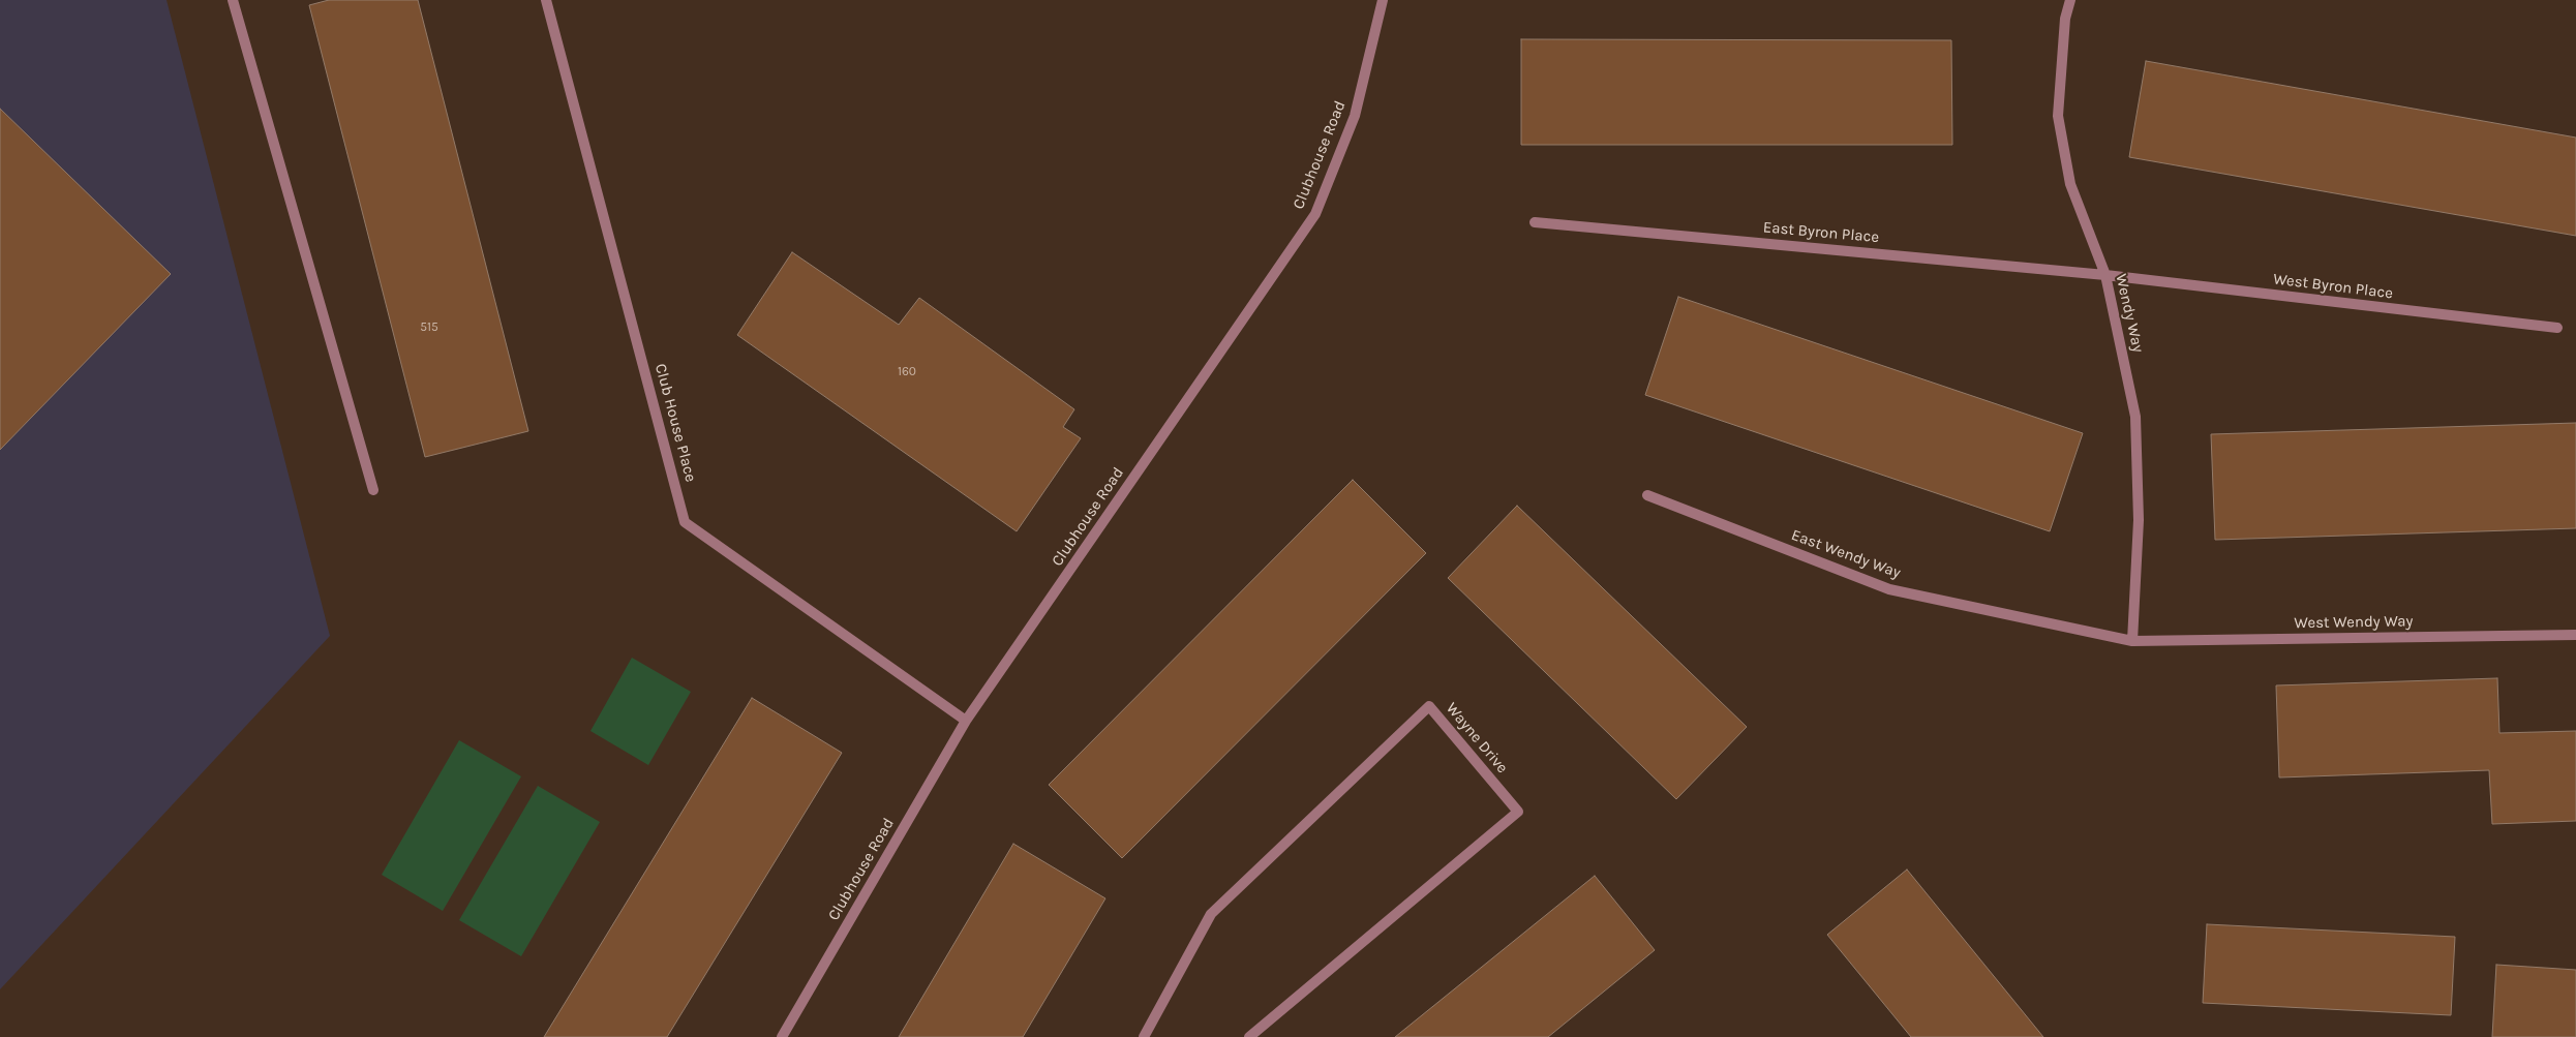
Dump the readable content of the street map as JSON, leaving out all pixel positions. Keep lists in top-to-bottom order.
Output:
{
  "streets": {
    "street": [
      "Clubhouse Road",
      "East Byron Place",
      "West Byron Place",
      "Wendy Way",
      "Club House Place",
      "East Wendy Way",
      "West Wendy Way",
      "Wayne Drive"
    ]
  },
  "crossings": [
    ["Clubhouse Road", "Club House Place"],
    ["East Byron Place", "West Byron Place"],
    ["East Byron Place", "Wendy Way"],
    ["West Byron Place", "Wendy Way"],
    ["Wendy Way", "East Wendy Way"],
    ["Wendy Way", "West Wendy Way"],
    ["East Wendy Way", "West Wendy Way"]
  ],
  "house_numbers": ["515", "160"]
}
